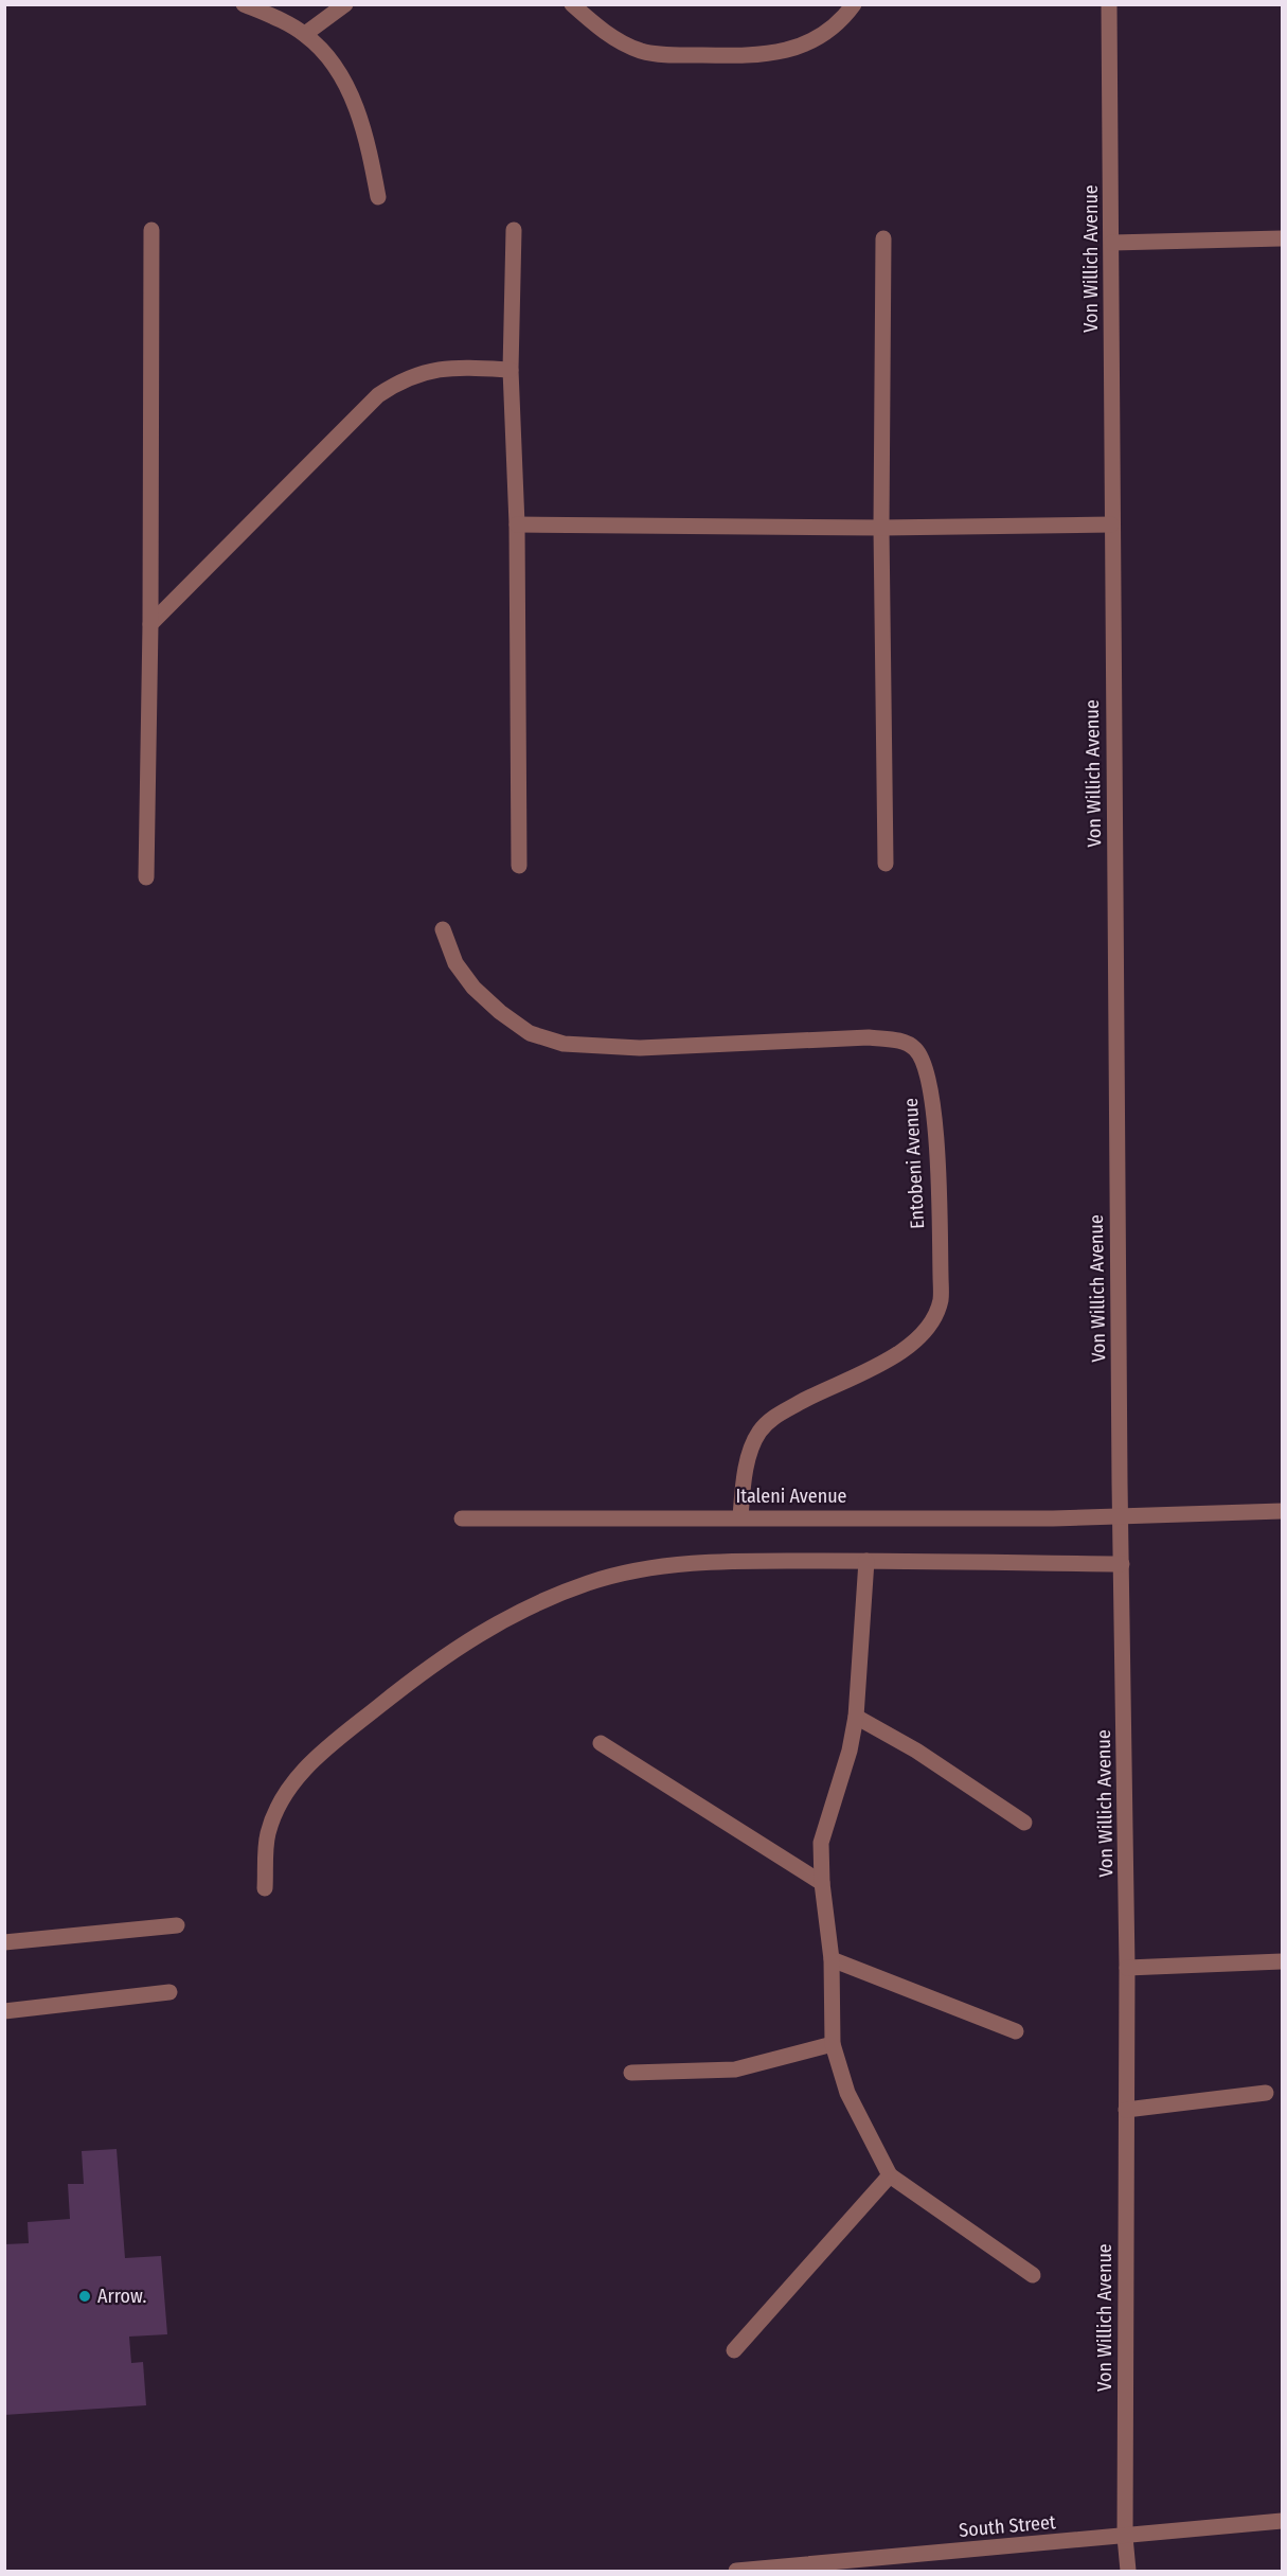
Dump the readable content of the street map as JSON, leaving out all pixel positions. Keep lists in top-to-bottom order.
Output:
{
  "streets": {
    "street": [
      "Von Willich Avenue",
      "Entobeni Avenue",
      "Italeni Avenue",
      "South Street"
    ]
  },
  "crossings": [
    ["Von Willich Avenue", "Italeni Avenue"],
    ["Von Willich Avenue", "South Street"],
    ["Entobeni Avenue", "Italeni Avenue"]
  ],
  "places": ["Arrow."]
}
